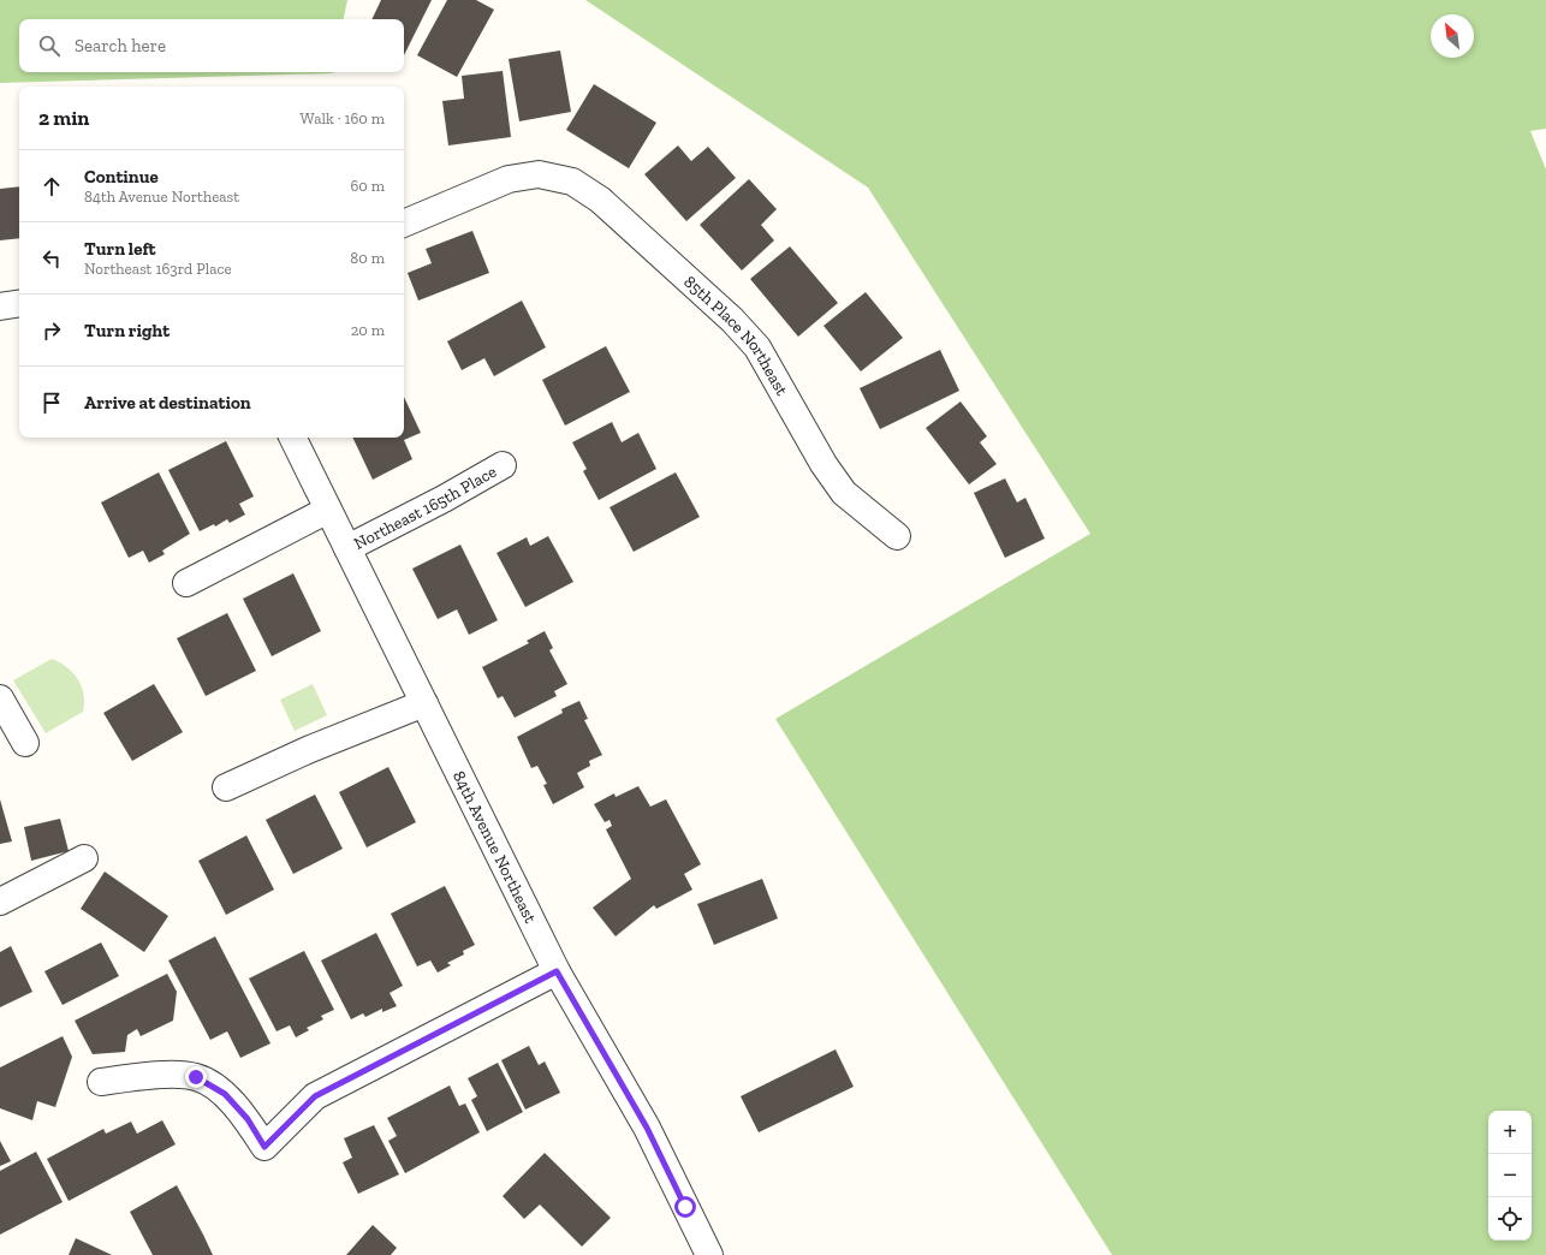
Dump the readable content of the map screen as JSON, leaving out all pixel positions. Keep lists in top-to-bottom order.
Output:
{
  "streets": {
    "street": ["85th Place Northeast", "Northeast 165th Place", "84th Avenue Northeast"]
  },
  "crossings": [
    ["Northeast 165th Place", "84th Avenue Northeast"]
  ],
  "north": "top left",
  "page": {
    "search": "Search here",
    "heading": ["2 min", "Walk · 160 m"],
    "list": [
      ["Continue", "84th Avenue Northeast", "60 m"],
      ["Turn left", "Northeast 163rd Place", "80 m"],
      ["Turn right", "20 m"],
      "Arrive at destination"
    ],
    "map_buttons": ["+", "−"]
  }
}
